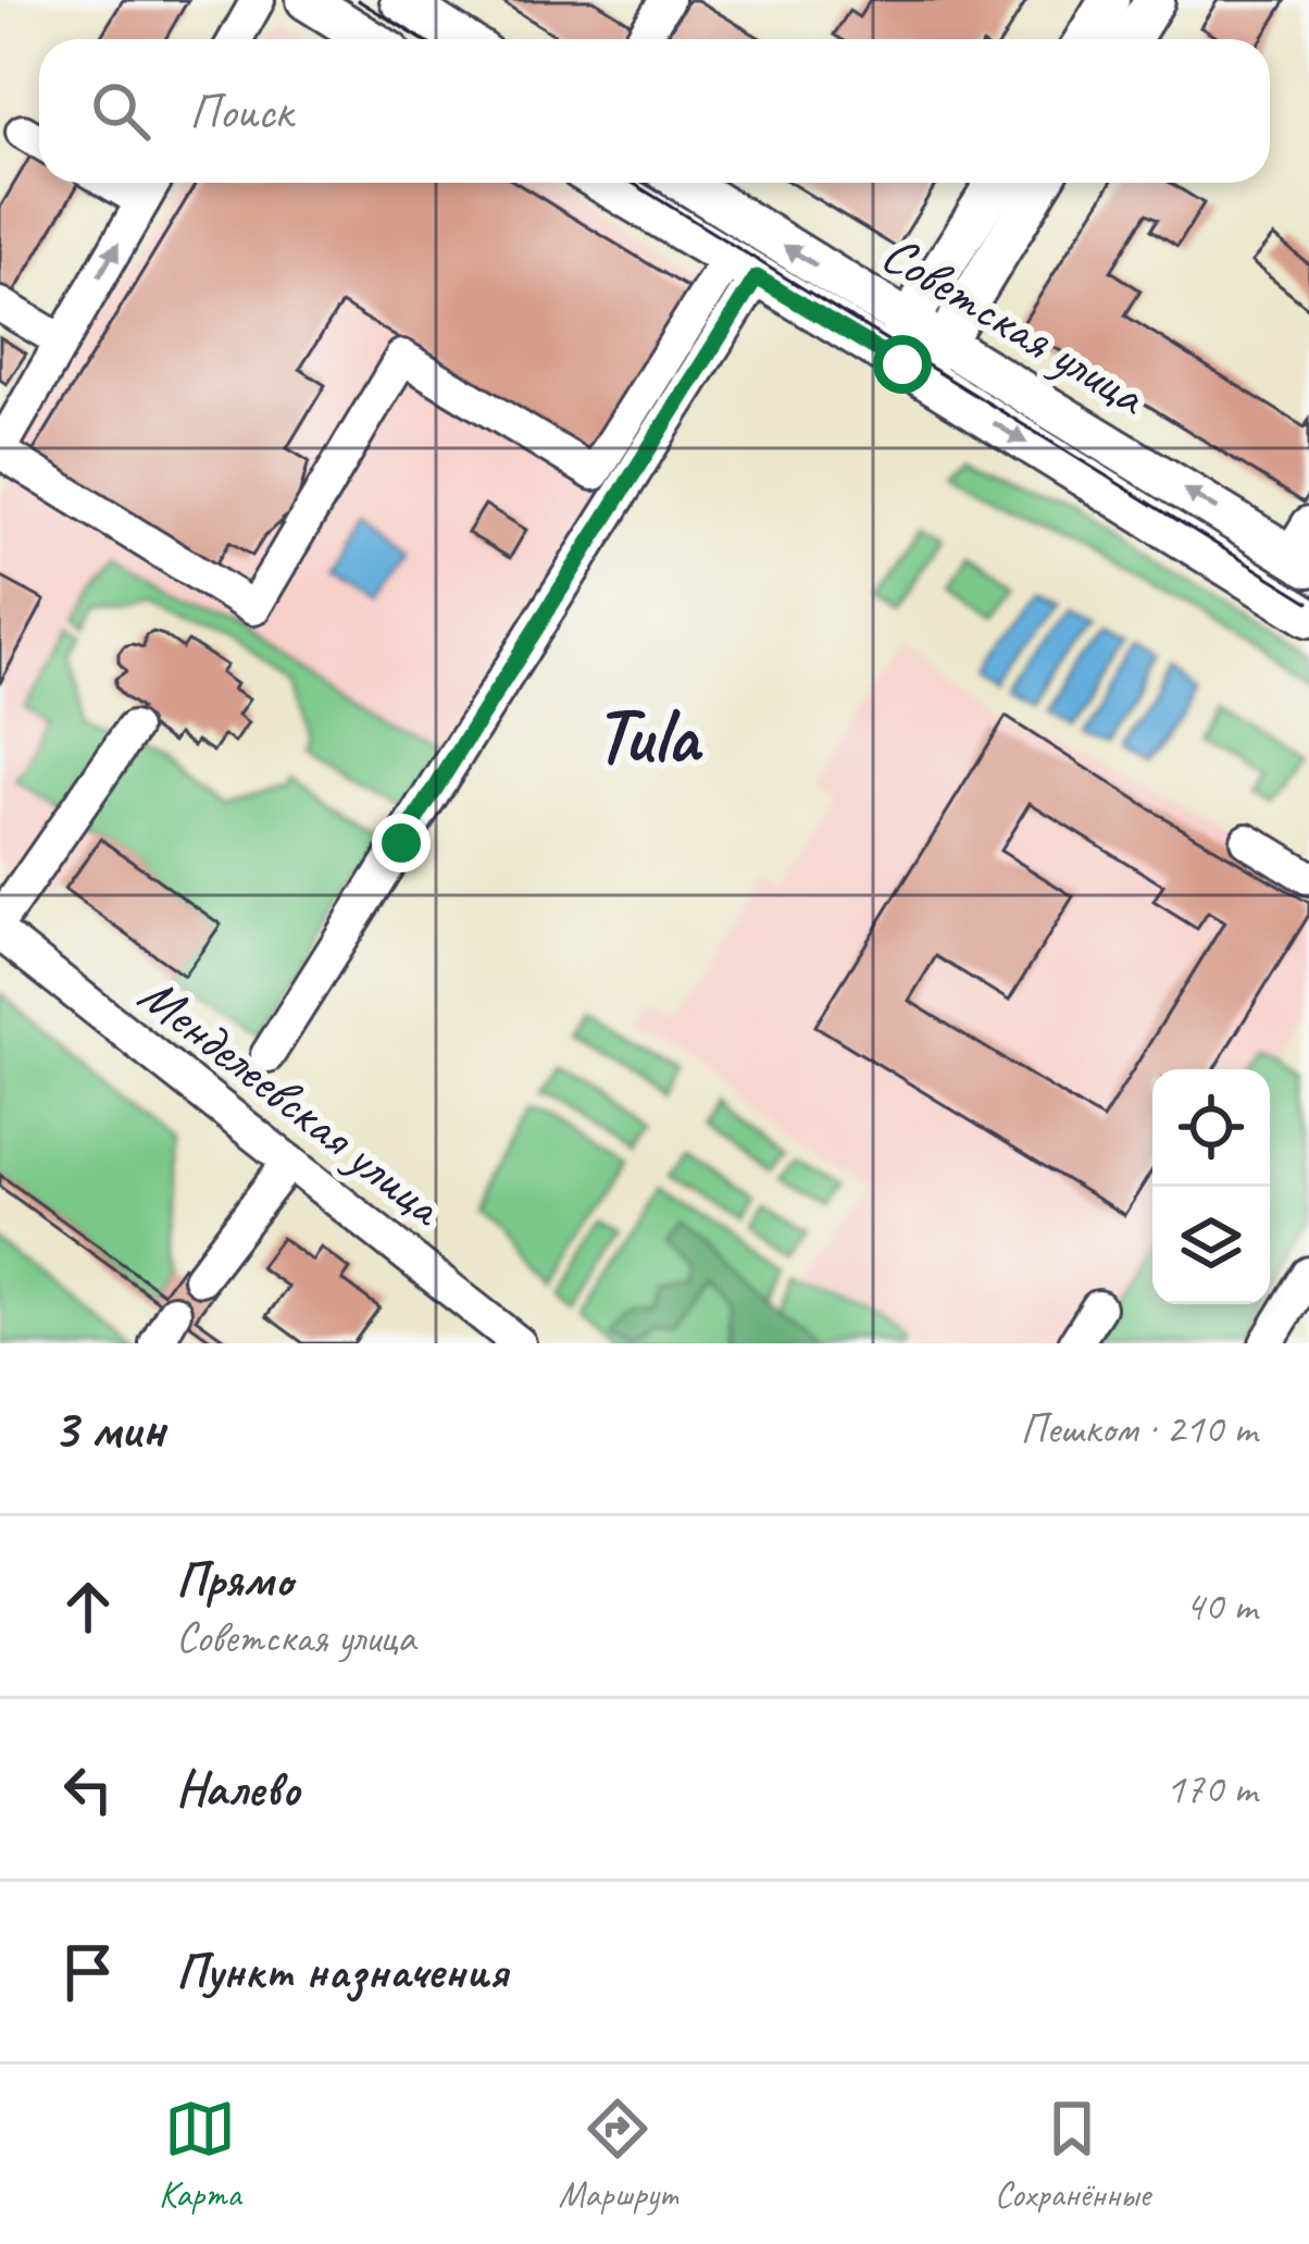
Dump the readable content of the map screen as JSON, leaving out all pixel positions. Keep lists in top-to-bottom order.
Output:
{
  "streets": {
    "main road": ["Советская улица"],
    "street": ["Менделеевская улица"]
  },
  "districts": ["Tula"],
  "page": {
    "search": "Поиск",
    "heading": ["3 мин", "Пешком · 210 m"],
    "list": [
      ["Прямо", "Советская улица", "40 m"],
      ["Налево", "170 m"],
      "Пункт назначения"
    ],
    "nav": ["Карта", "Маршрут", "Сохранённые"]
  }
}
